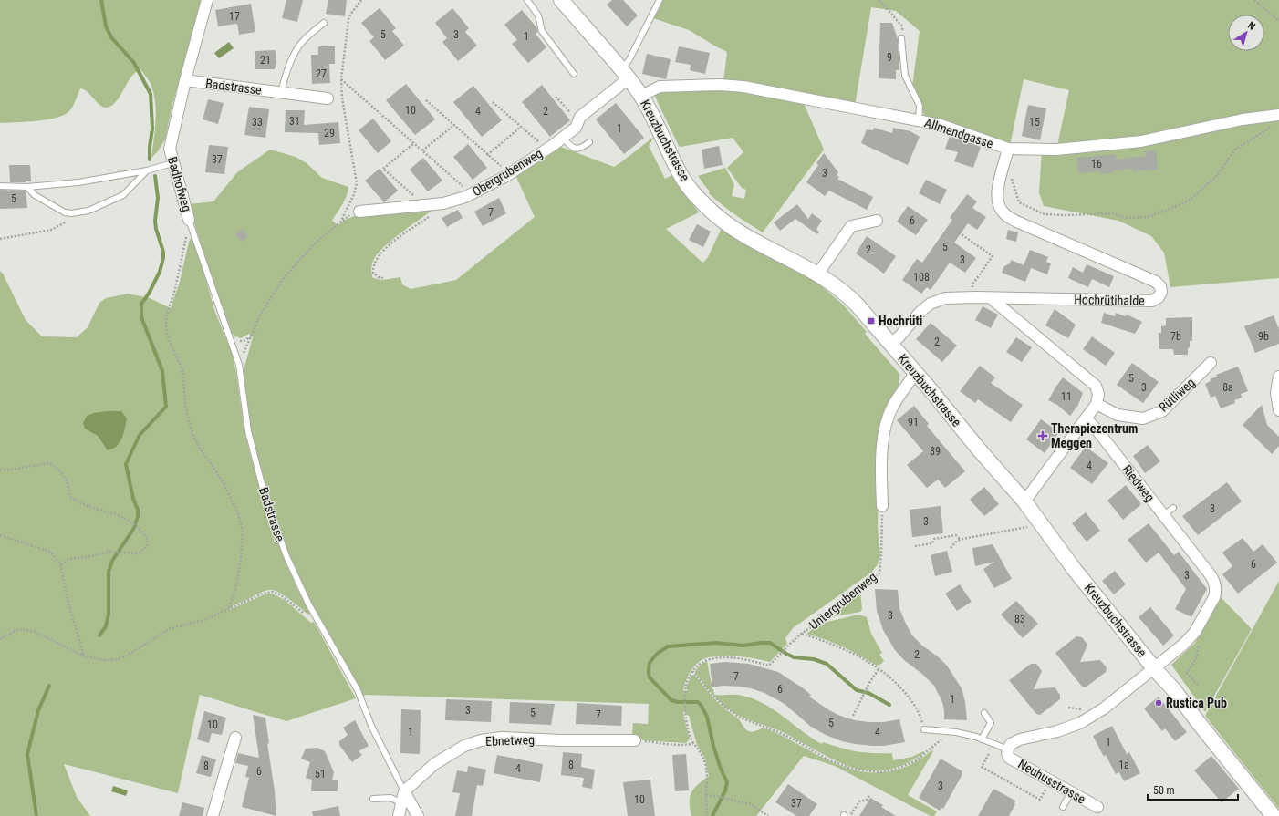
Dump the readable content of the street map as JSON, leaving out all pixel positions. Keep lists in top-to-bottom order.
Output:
{
  "streets": {
    "street": [
      "Badstrasse",
      "Allmendgasse",
      "Kreuzbuchstrasse",
      "Obergrubenweg",
      "Badhofweg",
      "Hochrütihalde",
      "Rütliweg",
      "Riedweg",
      "Ebnetweg",
      "Neuhusstrasse"
    ],
    "path": ["Untergrubenweg"]
  },
  "crossings": [
    ["Badstrasse", "Badhofweg"],
    ["Badstrasse", "Ebnetweg"],
    ["Allmendgasse", "Kreuzbuchstrasse"],
    ["Allmendgasse", "Hochrütihalde"],
    ["Kreuzbuchstrasse", "Obergrubenweg"],
    ["Kreuzbuchstrasse", "Hochrütihalde"],
    ["Kreuzbuchstrasse", "Riedweg"],
    ["Kreuzbuchstrasse", "Neuhusstrasse"],
    ["Riedweg", "Neuhusstrasse"]
  ],
  "places": {
    "transit": ["Hochrüti"],
    "health": ["Therapiezentrum Meggen"],
    "other": ["Rustica Pub"]
  },
  "house_numbers": [
    "17",
    "5",
    "3",
    "1",
    "9",
    "21",
    "27",
    "10",
    "4",
    "2",
    "31",
    "33",
    "15",
    "1",
    "29",
    "37",
    "16",
    "3",
    "5",
    "7",
    "6",
    "5",
    "2",
    "3",
    "108",
    "7b",
    "9b",
    "2",
    "5",
    "3",
    "8a",
    "11",
    "91",
    "89",
    "4",
    "8",
    "3",
    "6",
    "3",
    "3",
    "83",
    "2",
    "7",
    "6",
    "1",
    "3",
    "5",
    "7",
    "5",
    "10",
    "1",
    "4",
    "1",
    "8",
    "1a",
    "8",
    "4",
    "6",
    "51",
    "3",
    "10",
    "37"
  ],
  "scale_bar": "50 m",
  "north": "top right"
}
